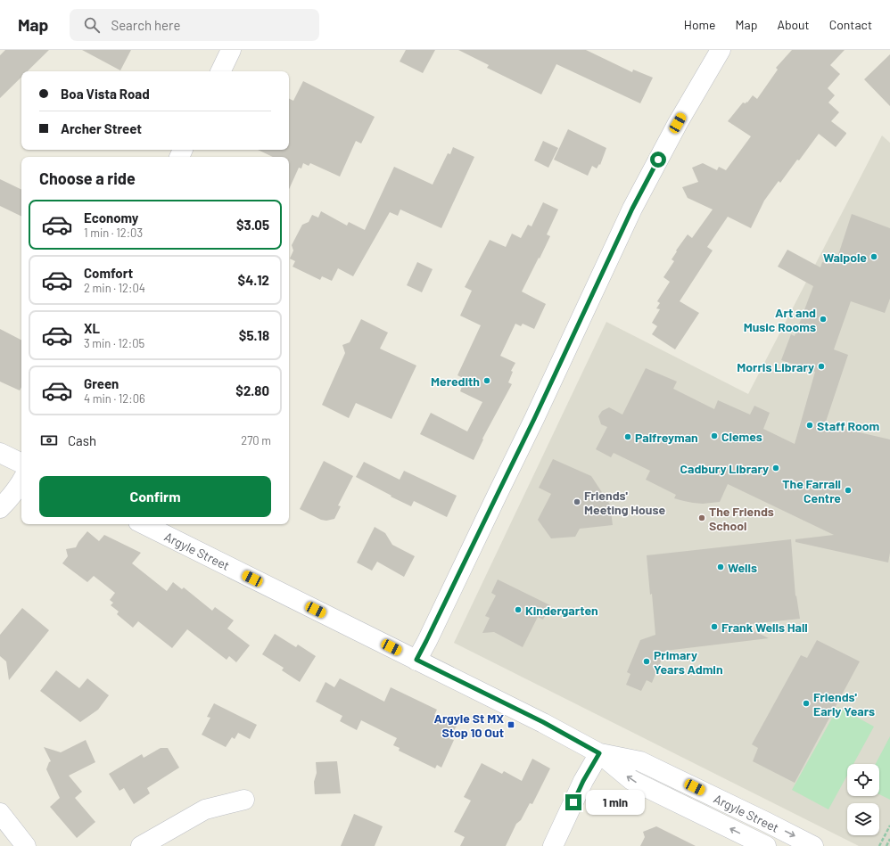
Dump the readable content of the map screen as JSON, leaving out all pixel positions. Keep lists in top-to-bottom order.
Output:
{
  "streets": {
    "main road": ["Argyle Street"]
  },
  "places": {
    "other": [
      "Walpole",
      "Art and Music Rooms",
      "Morris Library",
      "Meredith",
      "Staff Room",
      "Clemes",
      "Palfreyman",
      "Cadbury Library",
      "The Farrall Centre",
      "Friends' Meeting House",
      "The Friends School",
      "Wells",
      "Kindergarten",
      "Frank Wells Hall",
      "Primary Years Admin",
      "Friends' Early Years"
    ],
    "transit": ["Argyle St MX Stop 10 Out"]
  },
  "page": {
    "header": "Map",
    "search": "Search here",
    "nav": [
      "Home",
      "Map",
      "About",
      "Contact"
    ],
    "banner": ["Boa Vista Road", "Archer Street"],
    "heading": "Choose a ride",
    "list": [
      {
        "name": "Economy",
        "note": "1 min · 12:03",
        "value": "$3.05"
      },
      {
        "name": "Comfort",
        "note": "2 min · 12:04",
        "value": "$4.12"
      },
      {
        "name": "XL",
        "note": "3 min · 12:05",
        "value": "$5.18"
      },
      {
        "name": "Green",
        "note": "4 min · 12:06",
        "value": "$2.80"
      }
    ],
    "pay": ["Cash", "270 m"],
    "buttons": "Confirm",
    "bubble": "1 min"
  }
}
